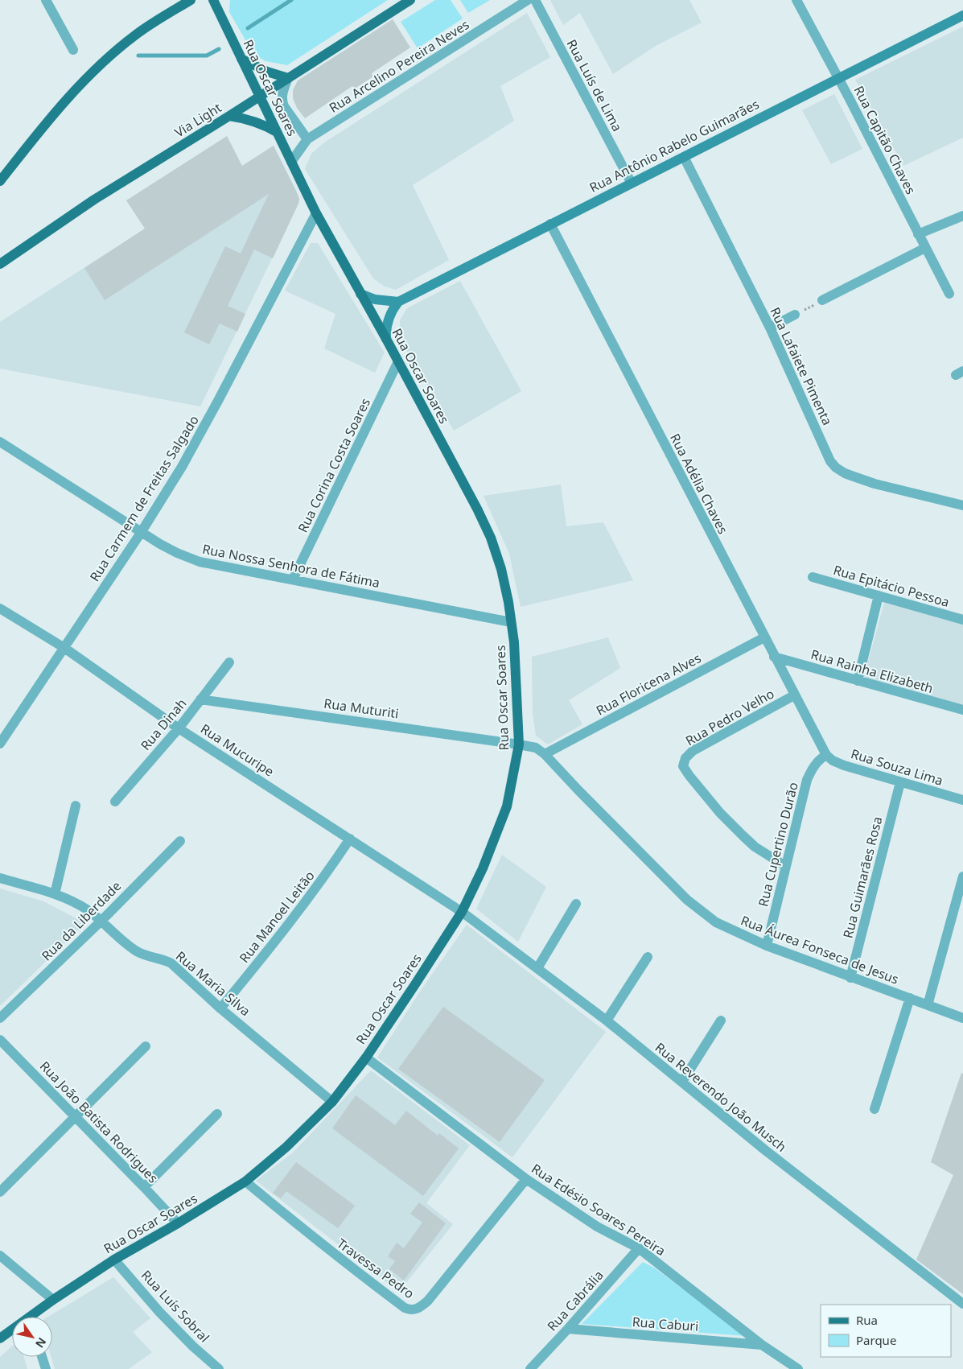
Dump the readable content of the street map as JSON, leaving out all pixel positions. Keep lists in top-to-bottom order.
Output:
{
  "streets": {
    "main road": ["Rua Oscar Soares", "Via Light", "Rua Antônio Rabelo Guimarães"],
    "street": [
      "Rua Arcelino Pereira Neves",
      "Rua Luís de Lima",
      "Rua Capitão Chaves",
      "Rua Lafaiete Pimenta",
      "Rua Corina Costa Soares",
      "Rua Adélia Chaves",
      "Rua Carmem de Freitas Salgado",
      "Rua Nossa Senhora de Fátima",
      "Rua Epitácio Pessoa",
      "Rua Rainha Elizabeth",
      "Rua Floricena Alves",
      "Rua Muturiti",
      "Rua Pedro Velho",
      "Rua Dinah",
      "Rua Mucuripe",
      "Rua Souza Lima",
      "Rua Cupertino Durão",
      "Rua Guimarães Rosa",
      "Rua Manoel Leitão",
      "Rua da Liberdade",
      "Rua Áurea Fonseca de Jesus",
      "Rua Maria Silva",
      "Rua Reverendo João Musch",
      "Rua João Batista Rodrigues",
      "Rua Edésio Soares Pereira",
      "Travessa Pedro",
      "Rua Cabrália",
      "Rua Luís Sobral",
      "Rua Caburi"
    ]
  },
  "crossings": [
    ["Rua Arcelino Pereira Neves", "Rua Oscar Soares"],
    ["Rua Luís de Lima", "Rua Antônio Rabelo Guimarães"],
    ["Rua Oscar Soares", "Via Light"],
    ["Rua Oscar Soares", "Rua Corina Costa Soares"],
    ["Rua Oscar Soares", "Rua Carmem de Freitas Salgado"],
    ["Rua Oscar Soares", "Rua Nossa Senhora de Fátima"],
    ["Rua Oscar Soares", "Rua Muturiti"],
    ["Rua Oscar Soares", "Rua Mucuripe"],
    ["Rua Oscar Soares", "Rua Áurea Fonseca de Jesus"],
    ["Rua Oscar Soares", "Rua Maria Silva"],
    ["Rua Oscar Soares", "Rua Reverendo João Musch"],
    ["Rua Oscar Soares", "Rua João Batista Rodrigues"],
    ["Rua Oscar Soares", "Rua Edésio Soares Pereira"],
    ["Rua Oscar Soares", "Travessa Pedro"],
    ["Rua Oscar Soares", "Rua Luís Sobral"],
    ["Rua Capitão Chaves", "Rua Antônio Rabelo Guimarães"],
    ["Rua Antônio Rabelo Guimarães", "Rua Lafaiete Pimenta"],
    ["Rua Antônio Rabelo Guimarães", "Rua Adélia Chaves"],
    ["Rua Corina Costa Soares", "Rua Nossa Senhora de Fátima"],
    ["Rua Adélia Chaves", "Rua Rainha Elizabeth"],
    ["Rua Adélia Chaves", "Rua Floricena Alves"],
    ["Rua Adélia Chaves", "Rua Pedro Velho"],
    ["Rua Adélia Chaves", "Rua Souza Lima"],
    ["Rua Adélia Chaves", "Rua Cupertino Durão"],
    ["Rua Carmem de Freitas Salgado", "Rua Nossa Senhora de Fátima"],
    ["Rua Carmem de Freitas Salgado", "Rua Mucuripe"],
    ["Rua Floricena Alves", "Rua Áurea Fonseca de Jesus"],
    ["Rua Muturiti", "Rua Dinah"],
    ["Rua Muturiti", "Rua Áurea Fonseca de Jesus"],
    ["Rua Pedro Velho", "Rua Cupertino Durão"],
    ["Rua Dinah", "Rua Mucuripe"],
    ["Rua Mucuripe", "Rua Manoel Leitão"],
    ["Rua Mucuripe", "Rua Reverendo João Musch"],
    ["Rua Souza Lima", "Rua Cupertino Durão"],
    ["Rua Souza Lima", "Rua Guimarães Rosa"],
    ["Rua Cupertino Durão", "Rua Áurea Fonseca de Jesus"],
    ["Rua Guimarães Rosa", "Rua Áurea Fonseca de Jesus"],
    ["Rua Manoel Leitão", "Rua Maria Silva"],
    ["Rua da Liberdade", "Rua Maria Silva"],
    ["Rua Edésio Soares Pereira", "Travessa Pedro"],
    ["Rua Edésio Soares Pereira", "Rua Cabrália"],
    ["Rua Edésio Soares Pereira", "Rua Caburi"],
    ["Rua Cabrália", "Rua Caburi"]
  ],
  "legend": ["Rua", "Parque"],
  "north": "bottom right"
}
